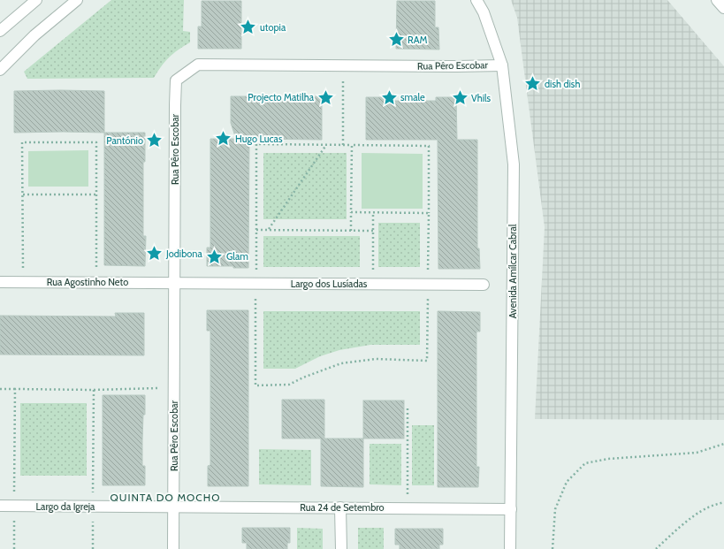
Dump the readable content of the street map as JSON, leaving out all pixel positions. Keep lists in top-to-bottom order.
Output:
{
  "streets": {
    "street": [
      "Rua Pêro Escobar",
      "Avenida Amílcar Cabral",
      "Rua Agostinho Neto",
      "Largo dos Lusíadas",
      "Largo da Igreja",
      "Rua 24 de Setembro"
    ]
  },
  "crossings": [
    ["Rua Pêro Escobar", "Avenida Amílcar Cabral"],
    ["Rua Pêro Escobar", "Rua Agostinho Neto"],
    ["Rua Pêro Escobar", "Largo dos Lusíadas"],
    ["Rua Pêro Escobar", "Largo da Igreja"],
    ["Rua Pêro Escobar", "Rua 24 de Setembro"],
    ["Avenida Amílcar Cabral", "Rua 24 de Setembro"],
    ["Rua Agostinho Neto", "Largo dos Lusíadas"],
    ["Largo da Igreja", "Rua 24 de Setembro"]
  ],
  "districts": ["QUINTA DO MOCHO"],
  "places": {
    "place": [
      "utopia",
      "RAM",
      "dish dish",
      "Projecto Matilha",
      "smale",
      "Vhils",
      "Hugo Lucas",
      "Pantónio",
      "Jodibona",
      "Glam"
    ]
  }
}
